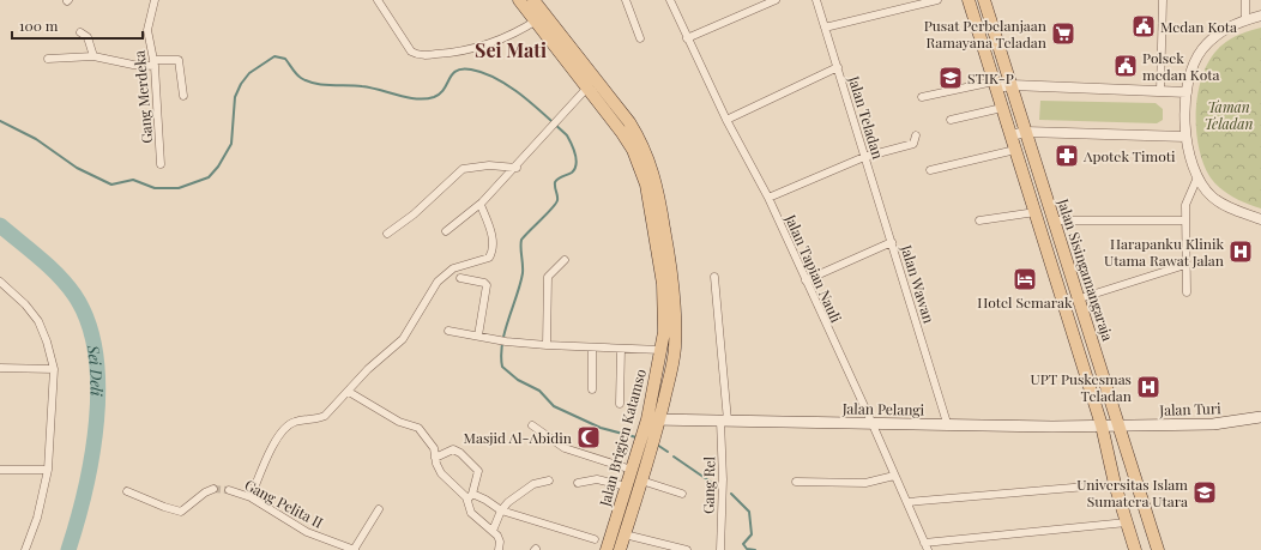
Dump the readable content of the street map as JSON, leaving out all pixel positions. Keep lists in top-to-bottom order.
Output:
{
  "streets": {
    "main road": [
      "Jalan Sisingamangaraja",
      "Jalan Pelangi",
      "Jalan Turi",
      "Jalan Brigjen Katamso"
    ],
    "street": [
      "Gang Merdeka",
      "Jalan Teladan",
      "Jalan Tapian Nauli",
      "Jalan Wawan",
      "Gang Rel",
      "Gang Pelita II"
    ]
  },
  "crossings": [
    ["Jalan Teladan", "Jalan Wawan"],
    ["Jalan Tapian Nauli", "Jalan Wawan"],
    ["Jalan Tapian Nauli", "Jalan Pelangi"],
    ["Jalan Sisingamangaraja", "Jalan Pelangi"],
    ["Jalan Sisingamangaraja", "Jalan Turi"],
    ["Jalan Wawan", "Jalan Pelangi"],
    ["Jalan Pelangi", "Jalan Turi"],
    ["Jalan Pelangi", "Jalan Brigjen Katamso"],
    ["Jalan Pelangi", "Gang Rel"]
  ],
  "districts": ["Sei Mati"],
  "water": ["Sei Deli"],
  "parks": ["Taman Teladan"],
  "places": {
    "public building": ["Medan Kota", "Polsek medan Kota"],
    "supermarket": ["Pusat Perbelanjaan Ramayana Teladan"],
    "school or university": ["STIK-P", "Universitas Islam Sumatera Utara"],
    "pharmacy": ["Apotek Timoti"],
    "hospital": ["Harapanku Klinik Utama Rawat Jalan", "UPT Puskesmas Teladan"],
    "hotel": ["Hotel Semarak"],
    "mosque": ["Masjid Al-Abidin"]
  },
  "scale_bar": "100 m"
}
